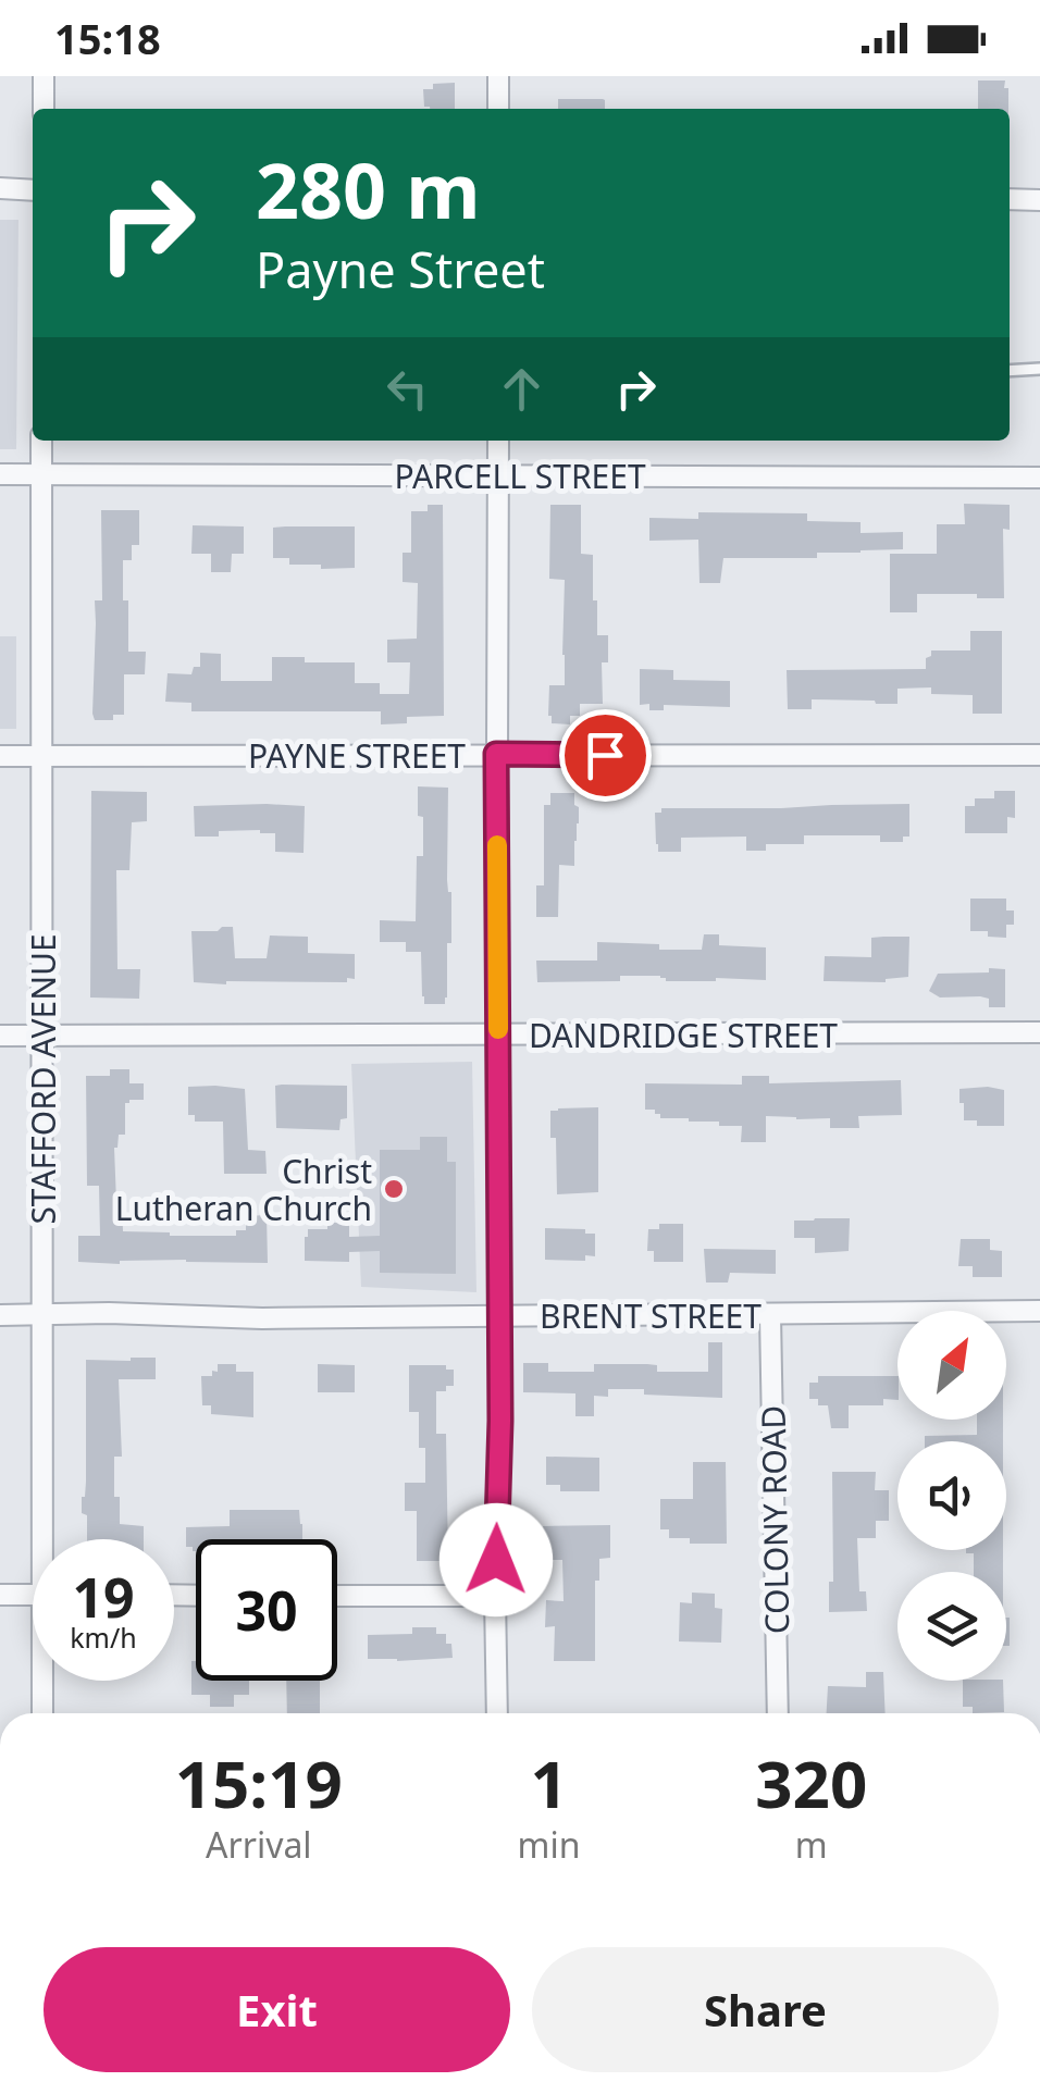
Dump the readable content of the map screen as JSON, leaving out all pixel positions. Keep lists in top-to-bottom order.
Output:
{
  "streets": {
    "street": [
      "PARCELL STREET",
      "PAYNE STREET",
      "DANDRIDGE STREET",
      "STAFFORD AVENUE",
      "BRENT STREET",
      "COLONY ROAD"
    ]
  },
  "crossings": [
    ["PARCELL STREET", "STAFFORD AVENUE"],
    ["PAYNE STREET", "STAFFORD AVENUE"],
    ["DANDRIDGE STREET", "STAFFORD AVENUE"],
    ["STAFFORD AVENUE", "BRENT STREET"],
    ["BRENT STREET", "COLONY ROAD"]
  ],
  "places": ["Christ Lutheran Church"],
  "north": "top right",
  "page": {
    "status": "15:18",
    "turn": ["280 m", "Payne Street"],
    "speed": "19 km/h",
    "limit": "30",
    "eta": [
      "15:19",
      "Arrival",
      "1",
      "min",
      "320",
      "m"
    ],
    "buttons": ["Exit", "Share"]
  }
}
